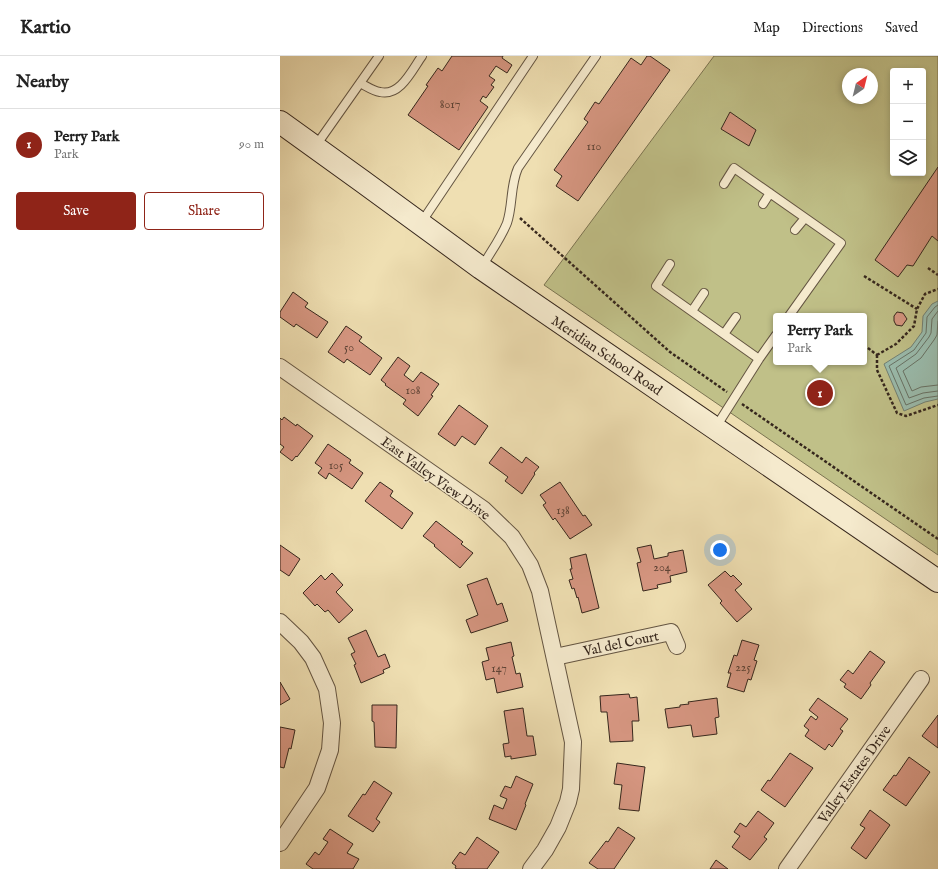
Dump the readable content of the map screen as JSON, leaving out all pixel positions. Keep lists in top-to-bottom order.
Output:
{
  "streets": {
    "main road": ["Meridian School Road"],
    "street": ["East Valley View Drive", "Val del Court", "Valley Estates Drive"]
  },
  "crossings": [
    ["East Valley View Drive", "Val del Court"]
  ],
  "house_numbers": [
    "8017",
    "110",
    "50",
    "108",
    "105",
    "138",
    "204",
    "225",
    "147"
  ],
  "north": "top right",
  "page": {
    "header": "Kartio",
    "nav": ["Map", "Directions", "Saved"],
    "heading": "Nearby",
    "map_buttons": ["+", "−"],
    "list": [
      {
        "mark": "1",
        "name": "Perry Park",
        "note": "Park",
        "value": "90 m"
      }
    ],
    "buttons": ["Save", "Share"],
    "popup": ["Perry Park", "Park"],
    "pins": "1"
  }
}
